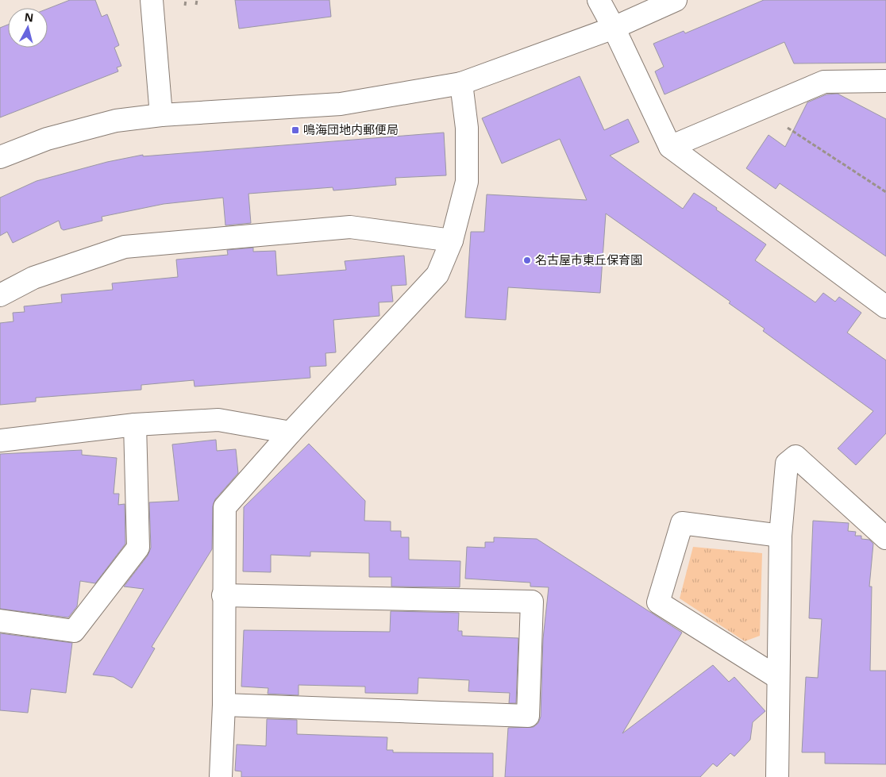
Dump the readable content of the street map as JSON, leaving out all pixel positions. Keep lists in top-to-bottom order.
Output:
{
  "places": {
    "transit": ["鳴海団地内郵便局"],
    "other": ["名古屋市東丘保育園"]
  },
  "north": "top"
}
